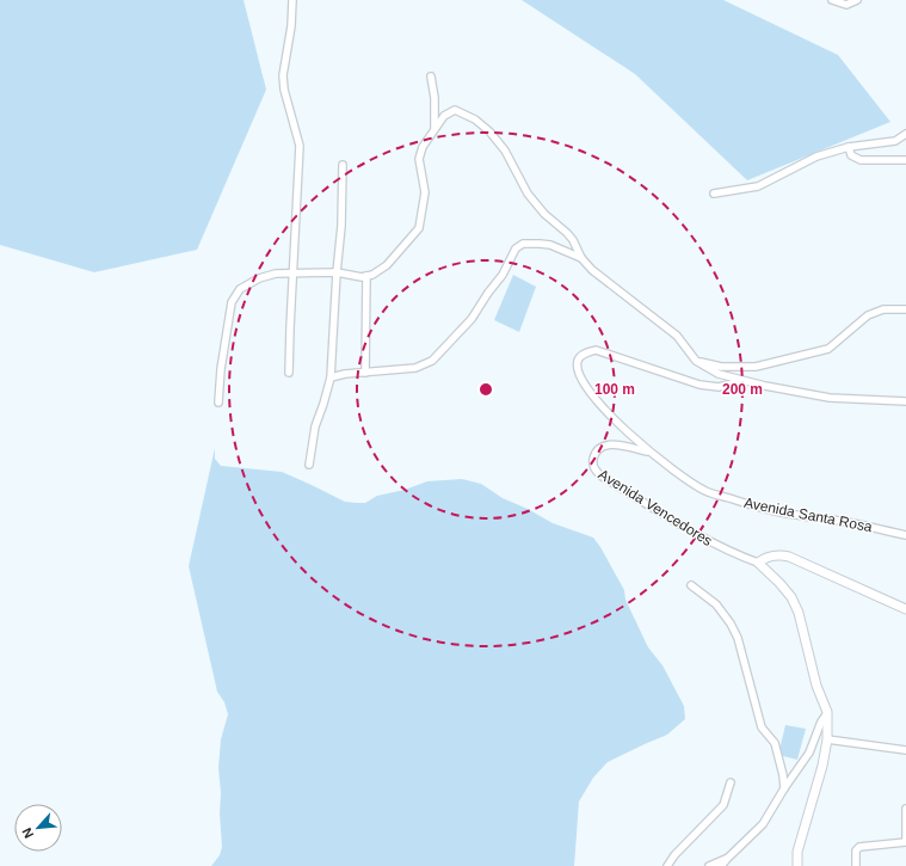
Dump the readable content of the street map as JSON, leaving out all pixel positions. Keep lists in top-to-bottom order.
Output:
{
  "streets": {
    "street": ["Avenida Vencedores", "Avenida Santa Rosa"]
  },
  "crossings": [
    ["Avenida Vencedores", "Avenida Santa Rosa"]
  ],
  "north": "bottom left",
  "rings": ["100 m", "200 m"]
}
